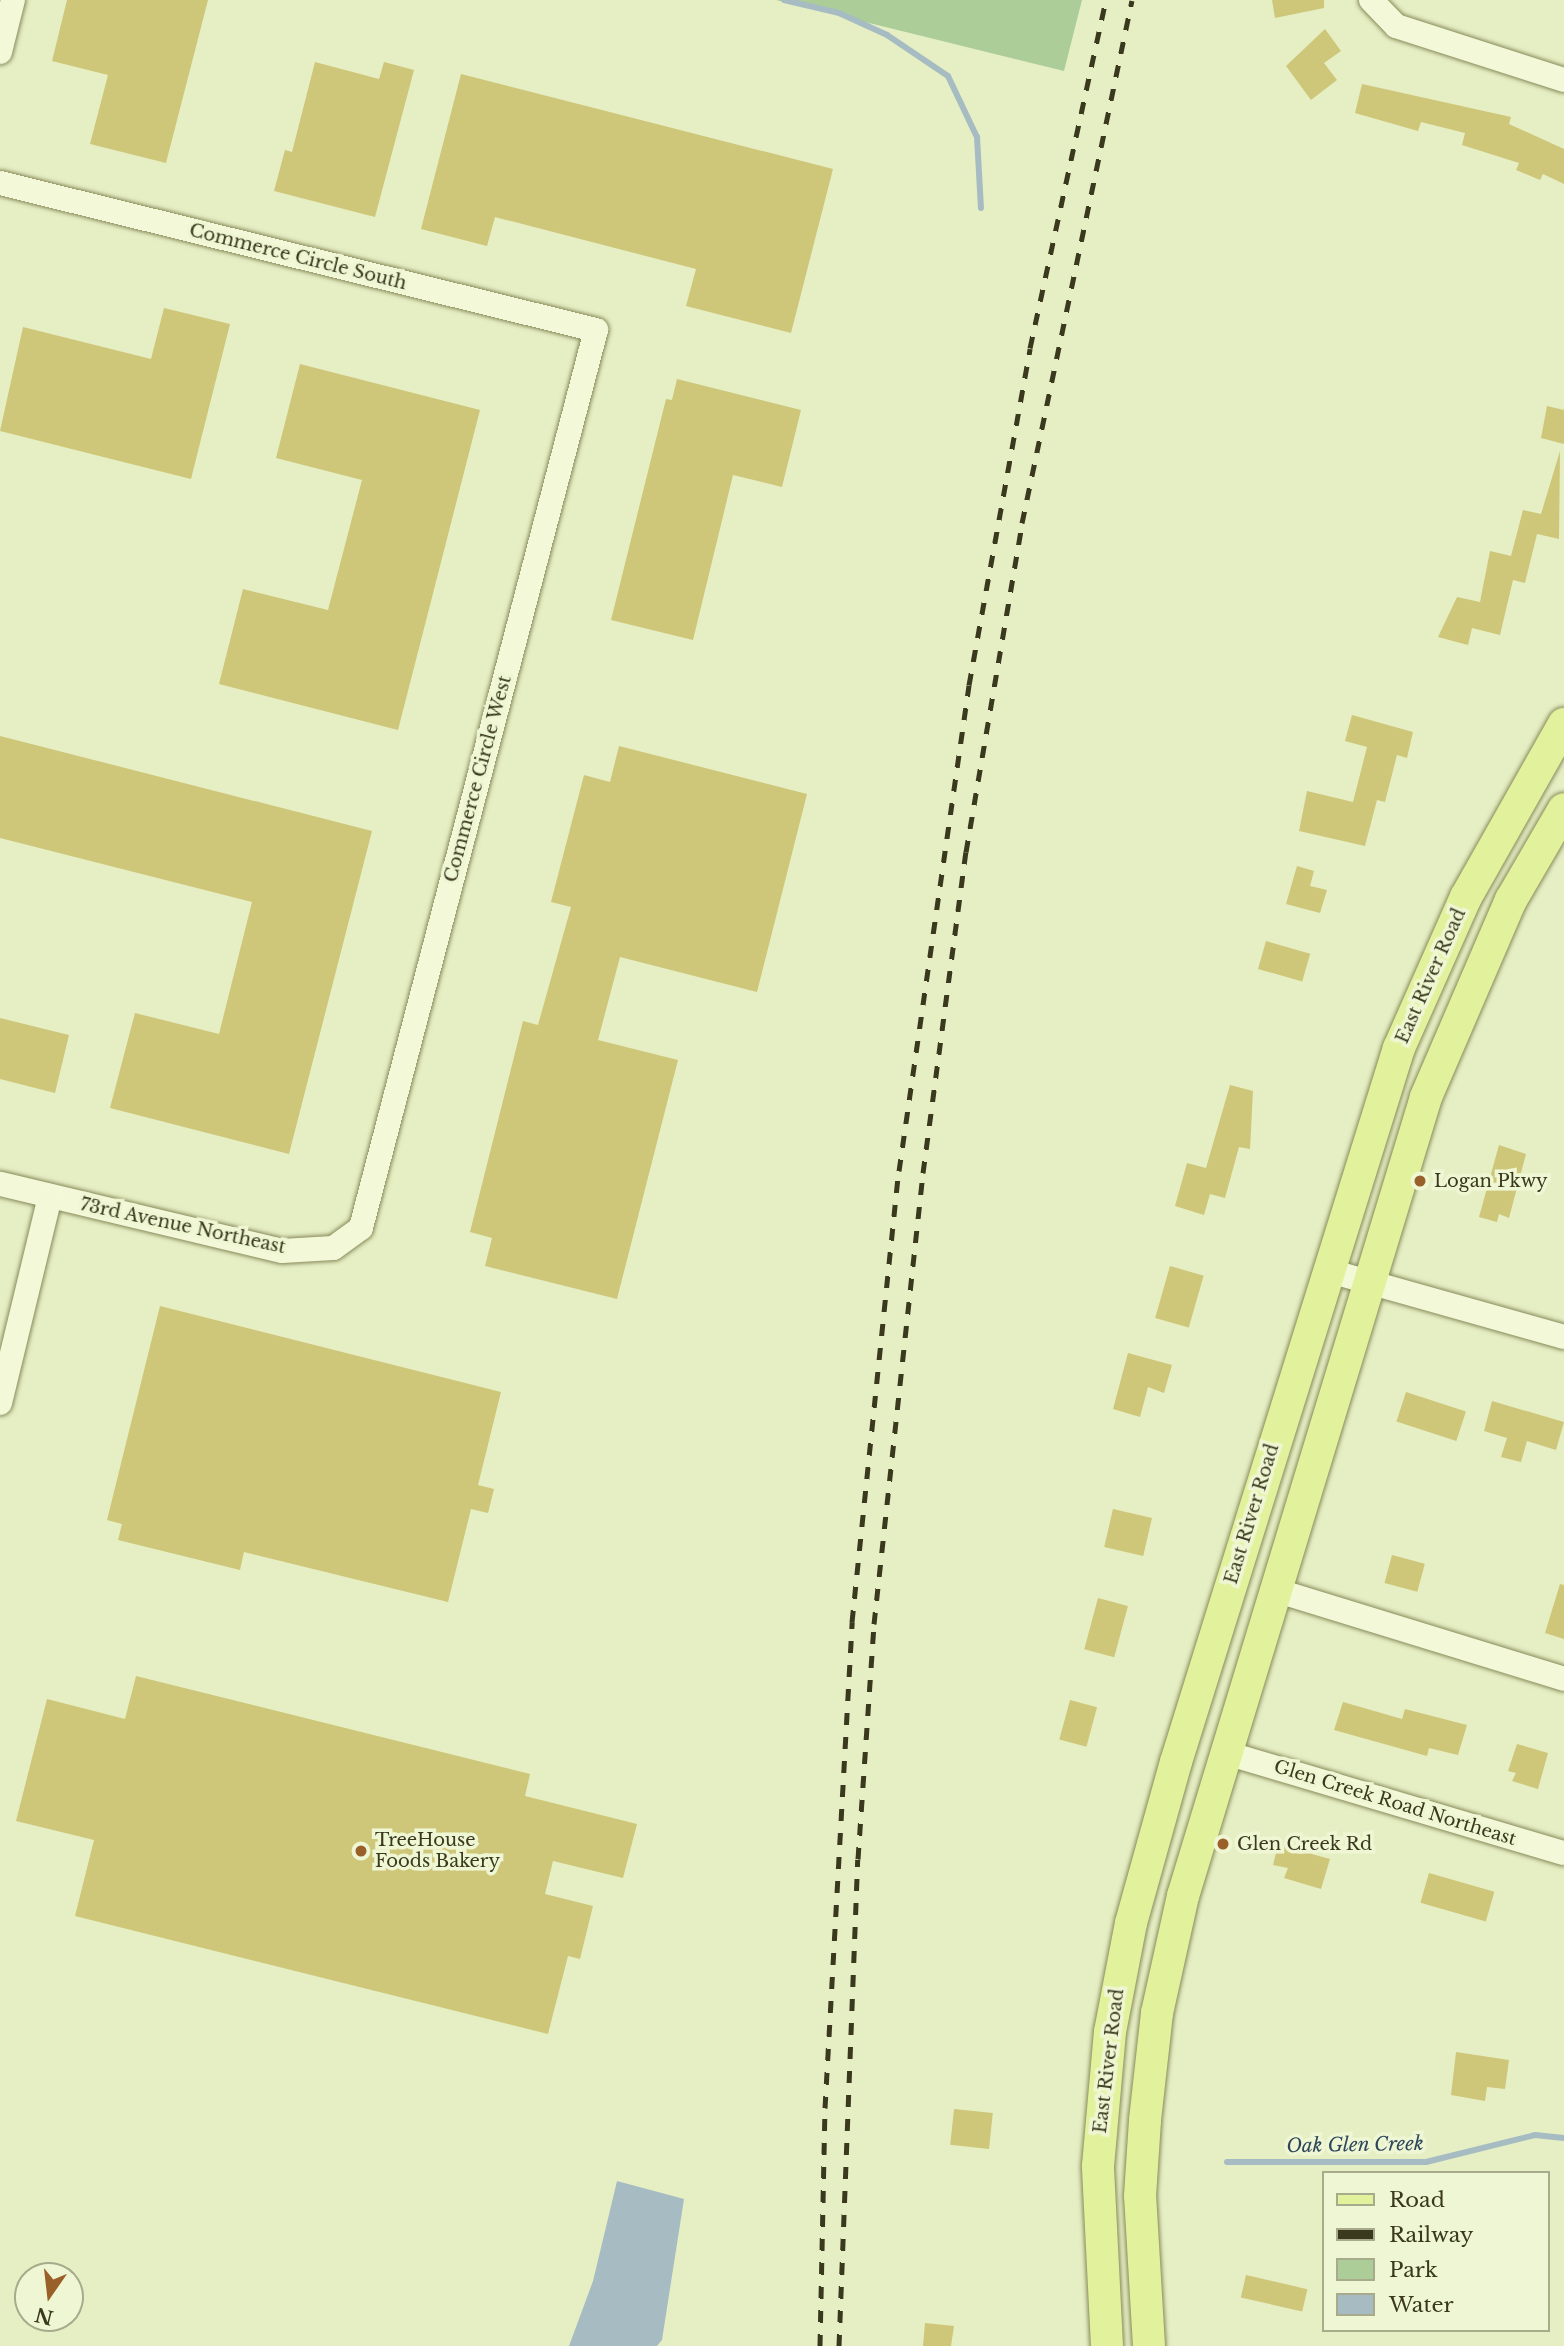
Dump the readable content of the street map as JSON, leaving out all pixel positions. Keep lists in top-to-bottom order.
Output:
{
  "streets": {
    "main road": ["East River Road"],
    "street": [
      "Commerce Circle South",
      "Commerce Circle West",
      "73rd Avenue Northeast",
      "Glen Creek Road Northeast"
    ]
  },
  "crossings": [
    ["Commerce Circle South", "Commerce Circle West"],
    ["Commerce Circle West", "73rd Avenue Northeast"]
  ],
  "water": ["Oak Glen Creek"],
  "places": ["Logan Pkwy", "Glen Creek Rd", "TreeHouse Foods Bakery"],
  "legend": [
    "Road",
    "Railway",
    "Park",
    "Water"
  ],
  "north": "bottom"
}
